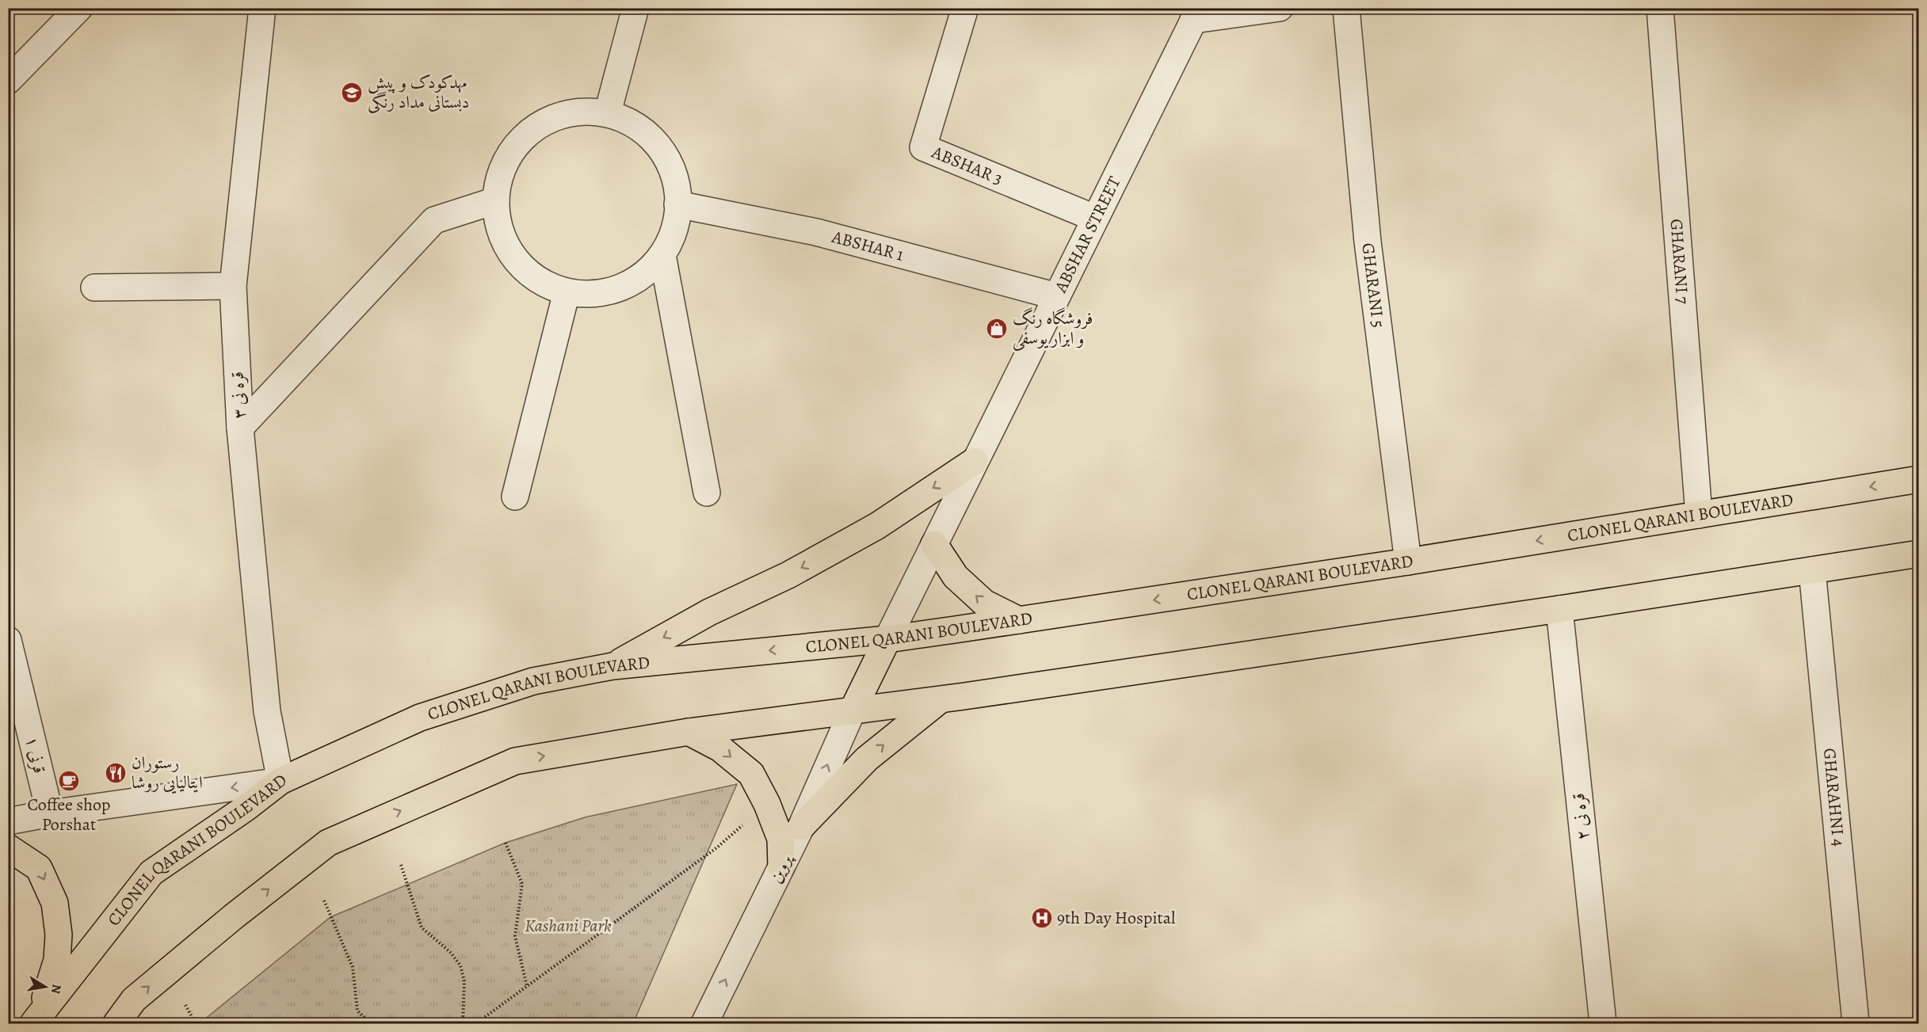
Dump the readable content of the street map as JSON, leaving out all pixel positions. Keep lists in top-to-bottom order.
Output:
{
  "streets": {
    "main road": ["CLONEL QARANI BOULEVARD"],
    "street": [
      "ABSHAR 3",
      "ABSHAR STREET",
      "ABSHAR 1",
      "GHARANI 7",
      "GHARANI 5",
      "قره نی ۳",
      "قرنی ۱",
      "GHARAHNI 4",
      "قره نی ۲",
      "پروین"
    ]
  },
  "crossings": [
    ["ABSHAR 3", "ABSHAR STREET"],
    ["ABSHAR STREET", "ABSHAR 1"],
    ["ABSHAR STREET", "CLONEL QARANI BOULEVARD"],
    ["GHARANI 7", "CLONEL QARANI BOULEVARD"],
    ["GHARANI 5", "CLONEL QARANI BOULEVARD"],
    ["قره نی ۳", "CLONEL QARANI BOULEVARD"]
  ],
  "one_way": ["پروین"],
  "parks": ["Kashani Park"],
  "places": {
    "school or university": ["مهدکودک و پیش دبستانی مداد رنگی"],
    "shop": ["فروشگاه رنگ و ابزار یوسفی"],
    "restaurant": ["رستوران ایتالیایی روشا"],
    "cafe": ["Coffee shop Porshat"],
    "hospital": ["9th Day Hospital"]
  },
  "north": "right"
}
